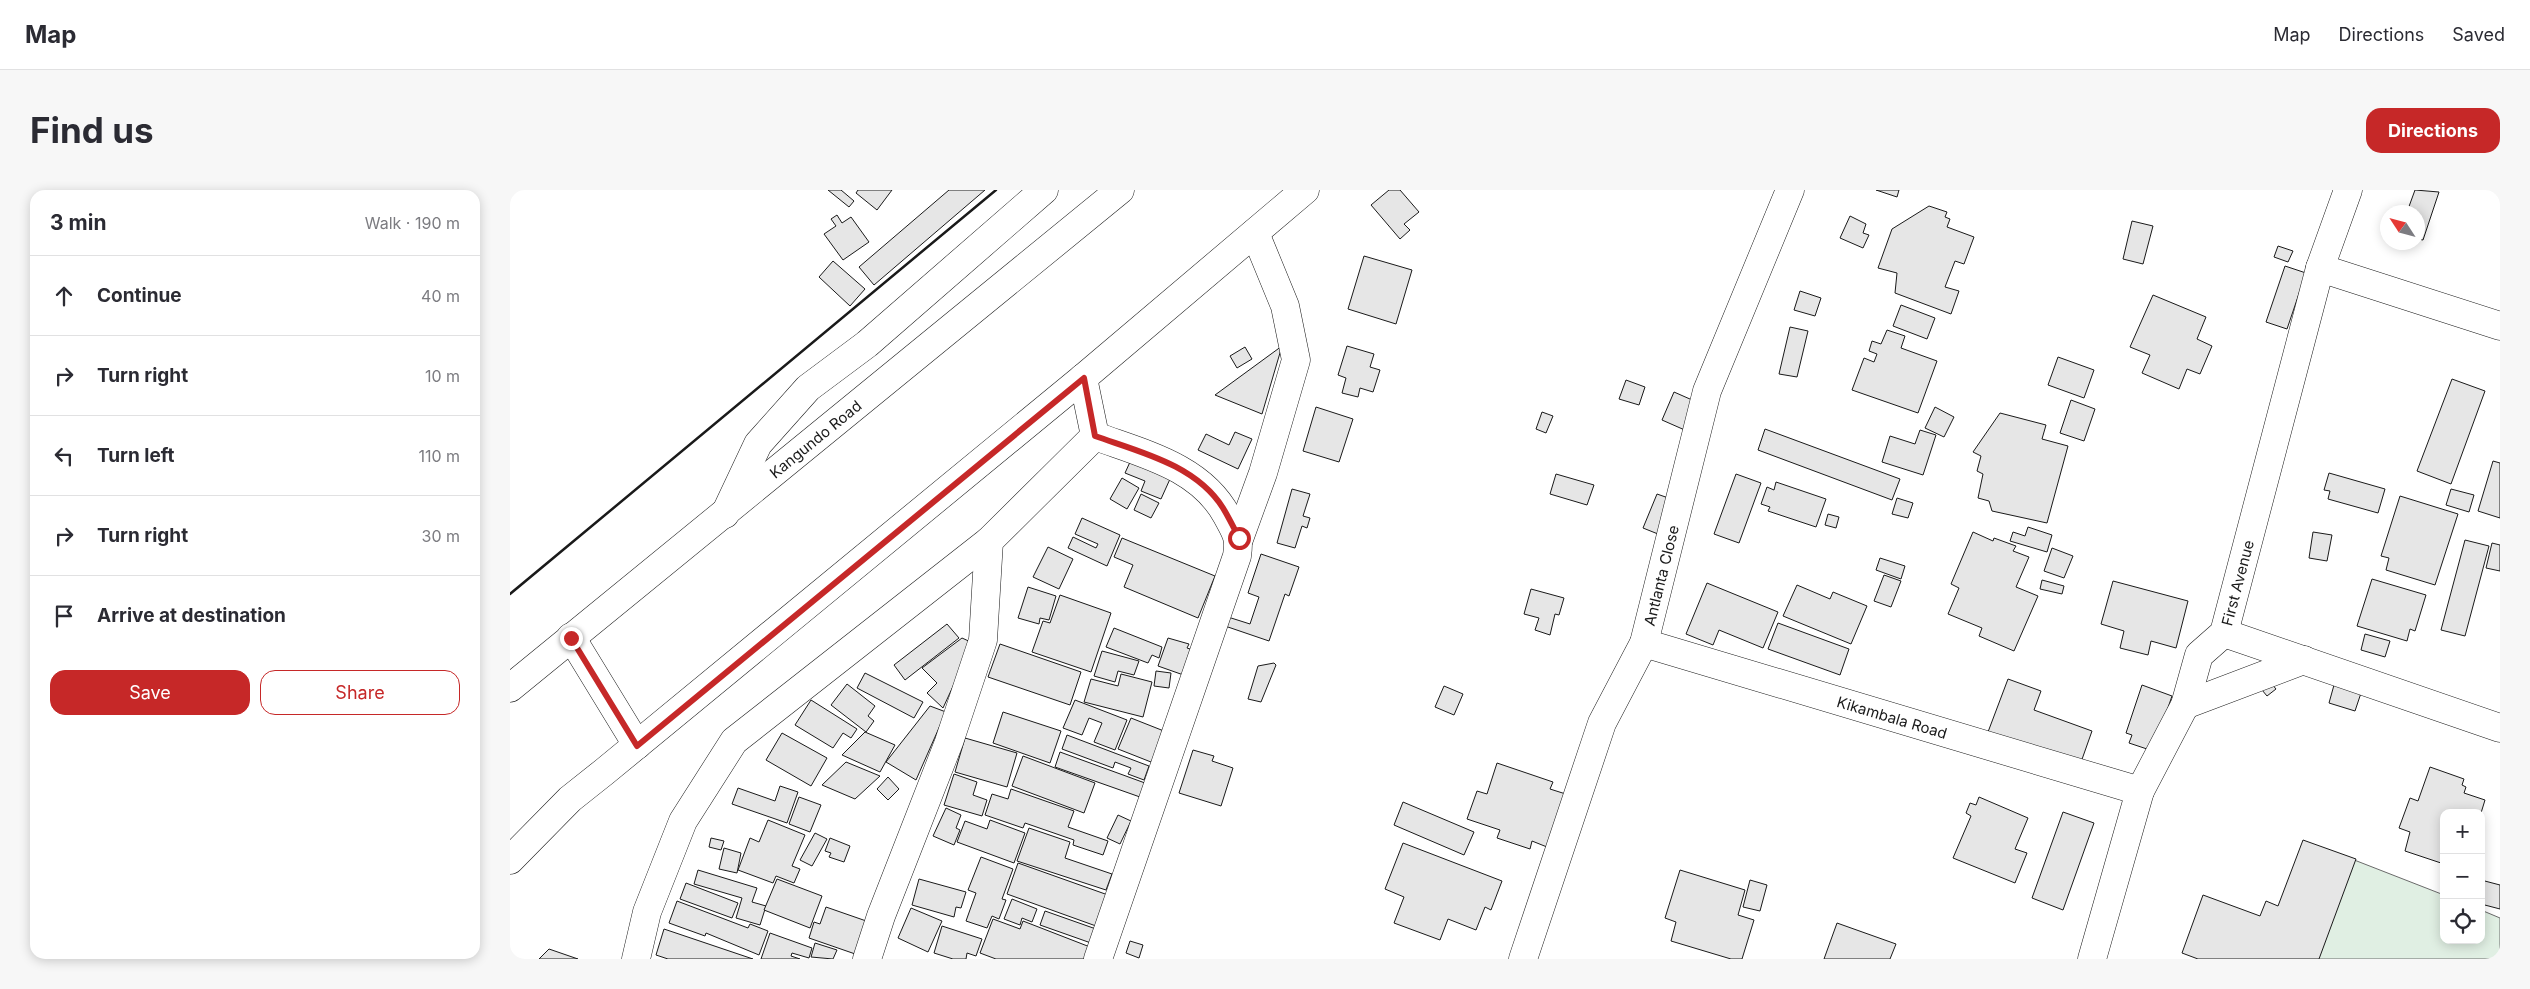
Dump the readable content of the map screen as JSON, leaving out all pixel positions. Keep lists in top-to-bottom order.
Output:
{
  "streets": {
    "main road": [
      "Kangundo Road",
      "Antlanta Close",
      "First Avenue",
      "Kikambala Road"
    ]
  },
  "crossings": [
    ["Antlanta Close", "Kikambala Road"],
    ["First Avenue", "Kikambala Road"]
  ],
  "north": "top left",
  "page": {
    "header": "Map",
    "nav": ["Map", "Directions", "Saved"],
    "buttons": [
      "Directions",
      ["Save", "Share"]
    ],
    "title": "Find us",
    "heading": ["3 min", "Walk · 190 m"],
    "list": [
      ["Continue", "40 m"],
      ["Turn right", "10 m"],
      ["Turn left", "110 m"],
      ["Turn right", "30 m"],
      "Arrive at destination"
    ],
    "map_buttons": ["+", "−"]
  }
}
